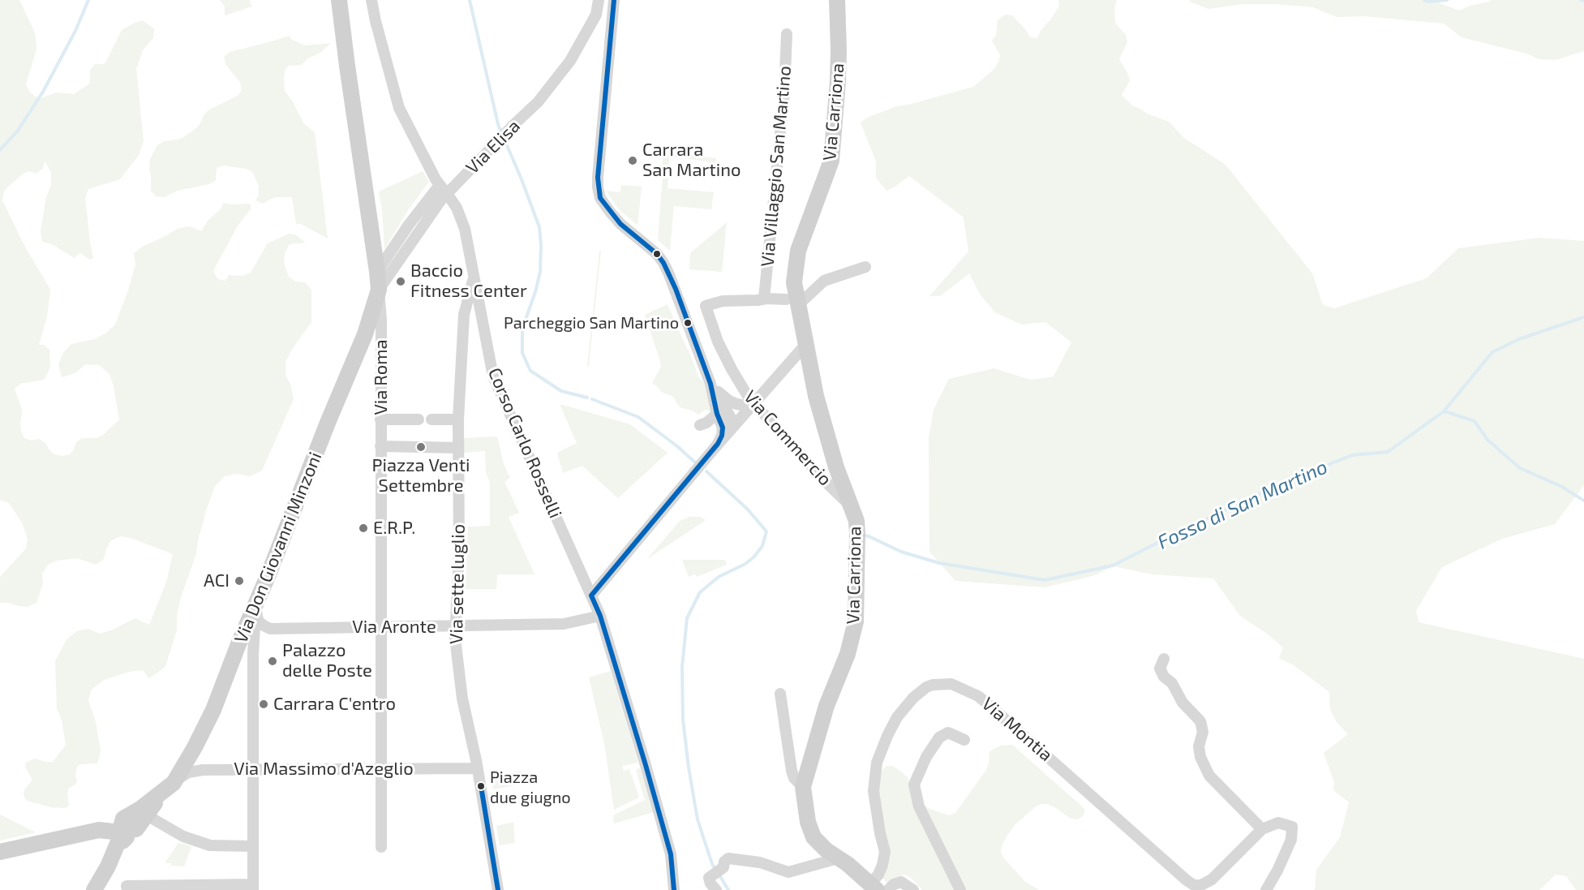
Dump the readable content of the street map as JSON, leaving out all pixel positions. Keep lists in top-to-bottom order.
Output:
{
  "streets": {
    "main road": ["Via Carriona", "Via Roma", "Via Don Giovanni Minzoni"],
    "street": [
      "Via Elisa",
      "Via Villaggio San Martino",
      "Via Commercio",
      "Corso Carlo Rosselli",
      "Via sette luglio",
      "Via Aronte",
      "Via Montia",
      "Via Massimo d'Azeglio"
    ]
  },
  "crossings": [
    ["Via Carriona", "Via Commercio"],
    ["Via Carriona", "Via Montia"],
    ["Via Elisa", "Via Roma"],
    ["Via Elisa", "Via Don Giovanni Minzoni"],
    ["Via Villaggio San Martino", "Via Commercio"],
    ["Via Roma", "Via Don Giovanni Minzoni"],
    ["Via Roma", "Via Aronte"],
    ["Via Roma", "Via Massimo d'Azeglio"],
    ["Corso Carlo Rosselli", "Via sette luglio"],
    ["Corso Carlo Rosselli", "Via Aronte"],
    ["Via Don Giovanni Minzoni", "Via Aronte"],
    ["Via Don Giovanni Minzoni", "Via Massimo d'Azeglio"],
    ["Via sette luglio", "Via Aronte"],
    ["Via sette luglio", "Via Massimo d'Azeglio"]
  ],
  "water": ["Fosso di San Martino"],
  "places": [
    "Carrara San Martino",
    "Baccio Fitness Center",
    "Parcheggio San Martino",
    "Piazza Venti Settembre",
    "E.R.P.",
    "ACI",
    "Palazzo delle Poste",
    "Carrara C'entro",
    "Piazza due giugno"
  ]
}
